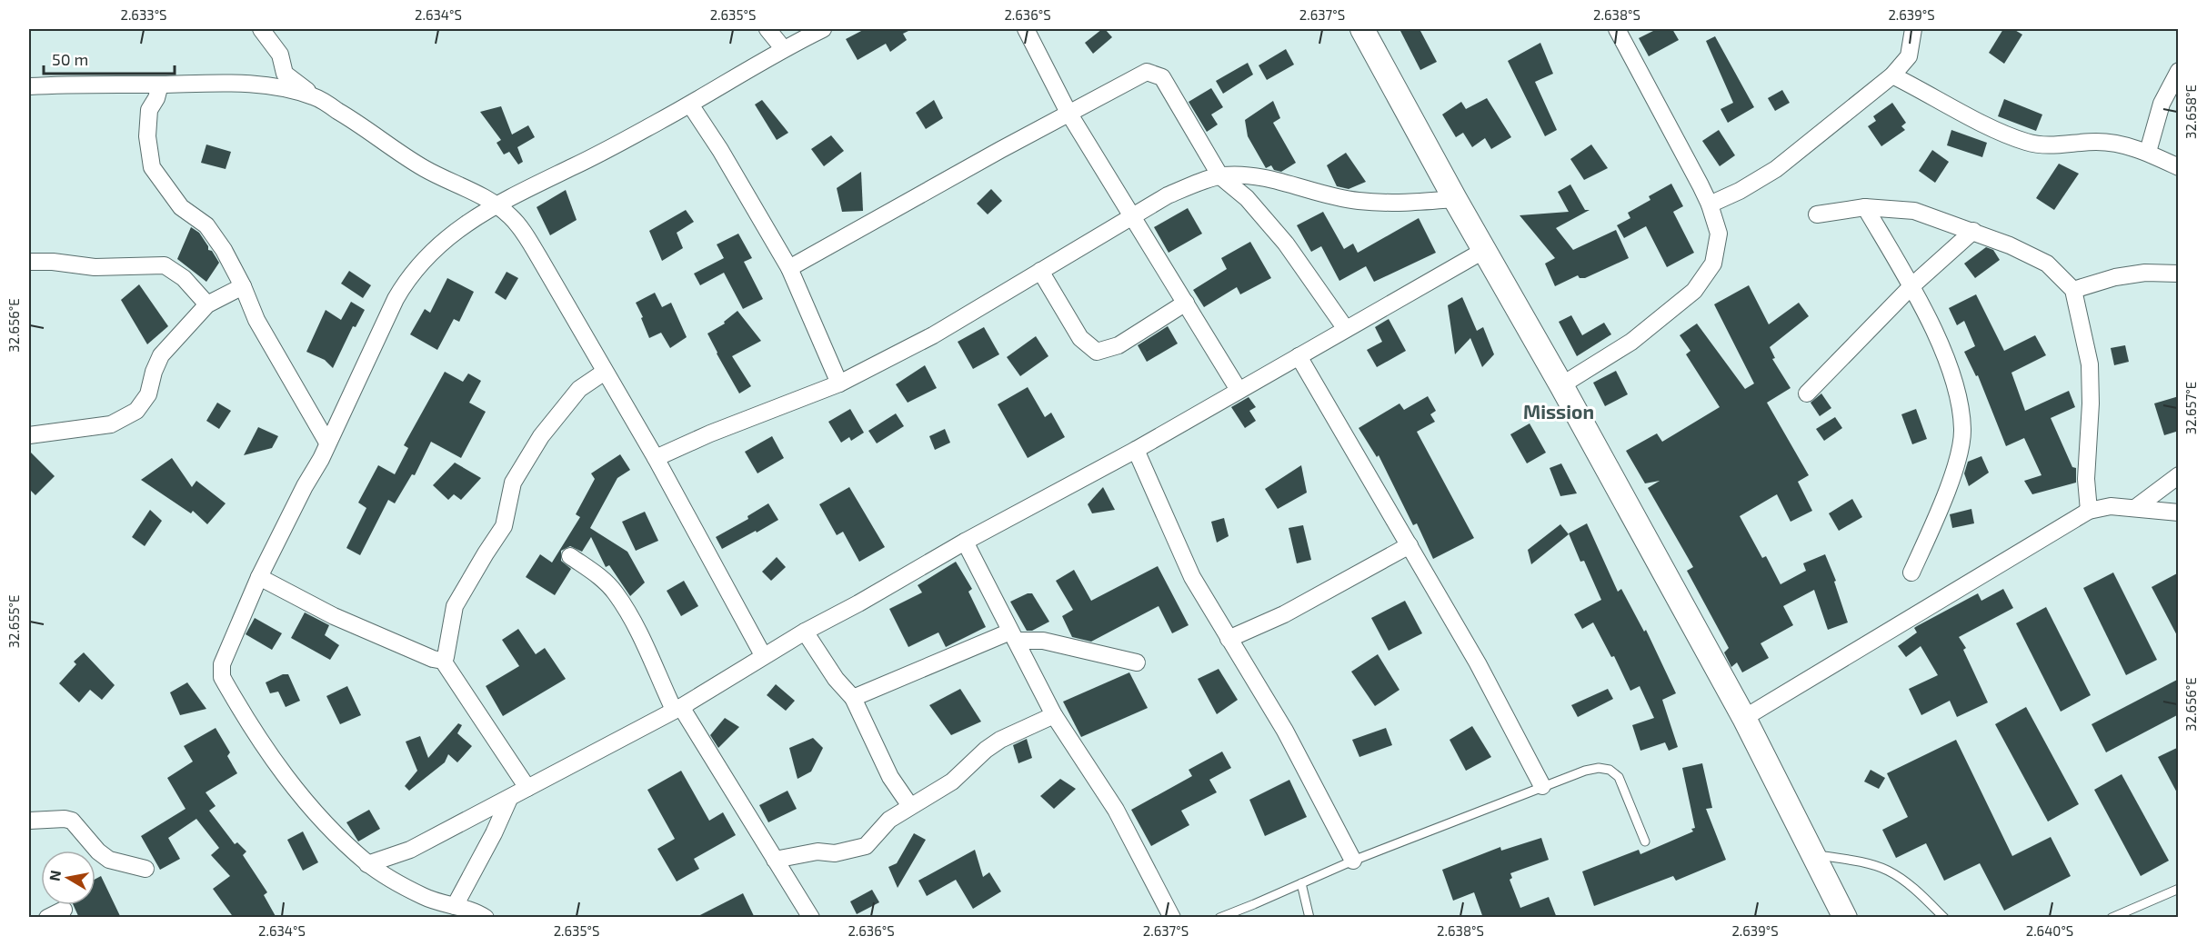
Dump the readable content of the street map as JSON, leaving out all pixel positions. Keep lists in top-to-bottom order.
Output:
{
  "districts": ["Mission"],
  "scale_bar": "50 m",
  "north": "left",
  "coordinates": [
    "2.633°S",
    "2.634°S",
    "2.635°S",
    "2.636°S",
    "2.637°S",
    "2.638°S",
    "2.639°S",
    "32.658°E",
    "32.656°E",
    "32.657°E",
    "32.655°E",
    "2.640°S"
  ]
}
